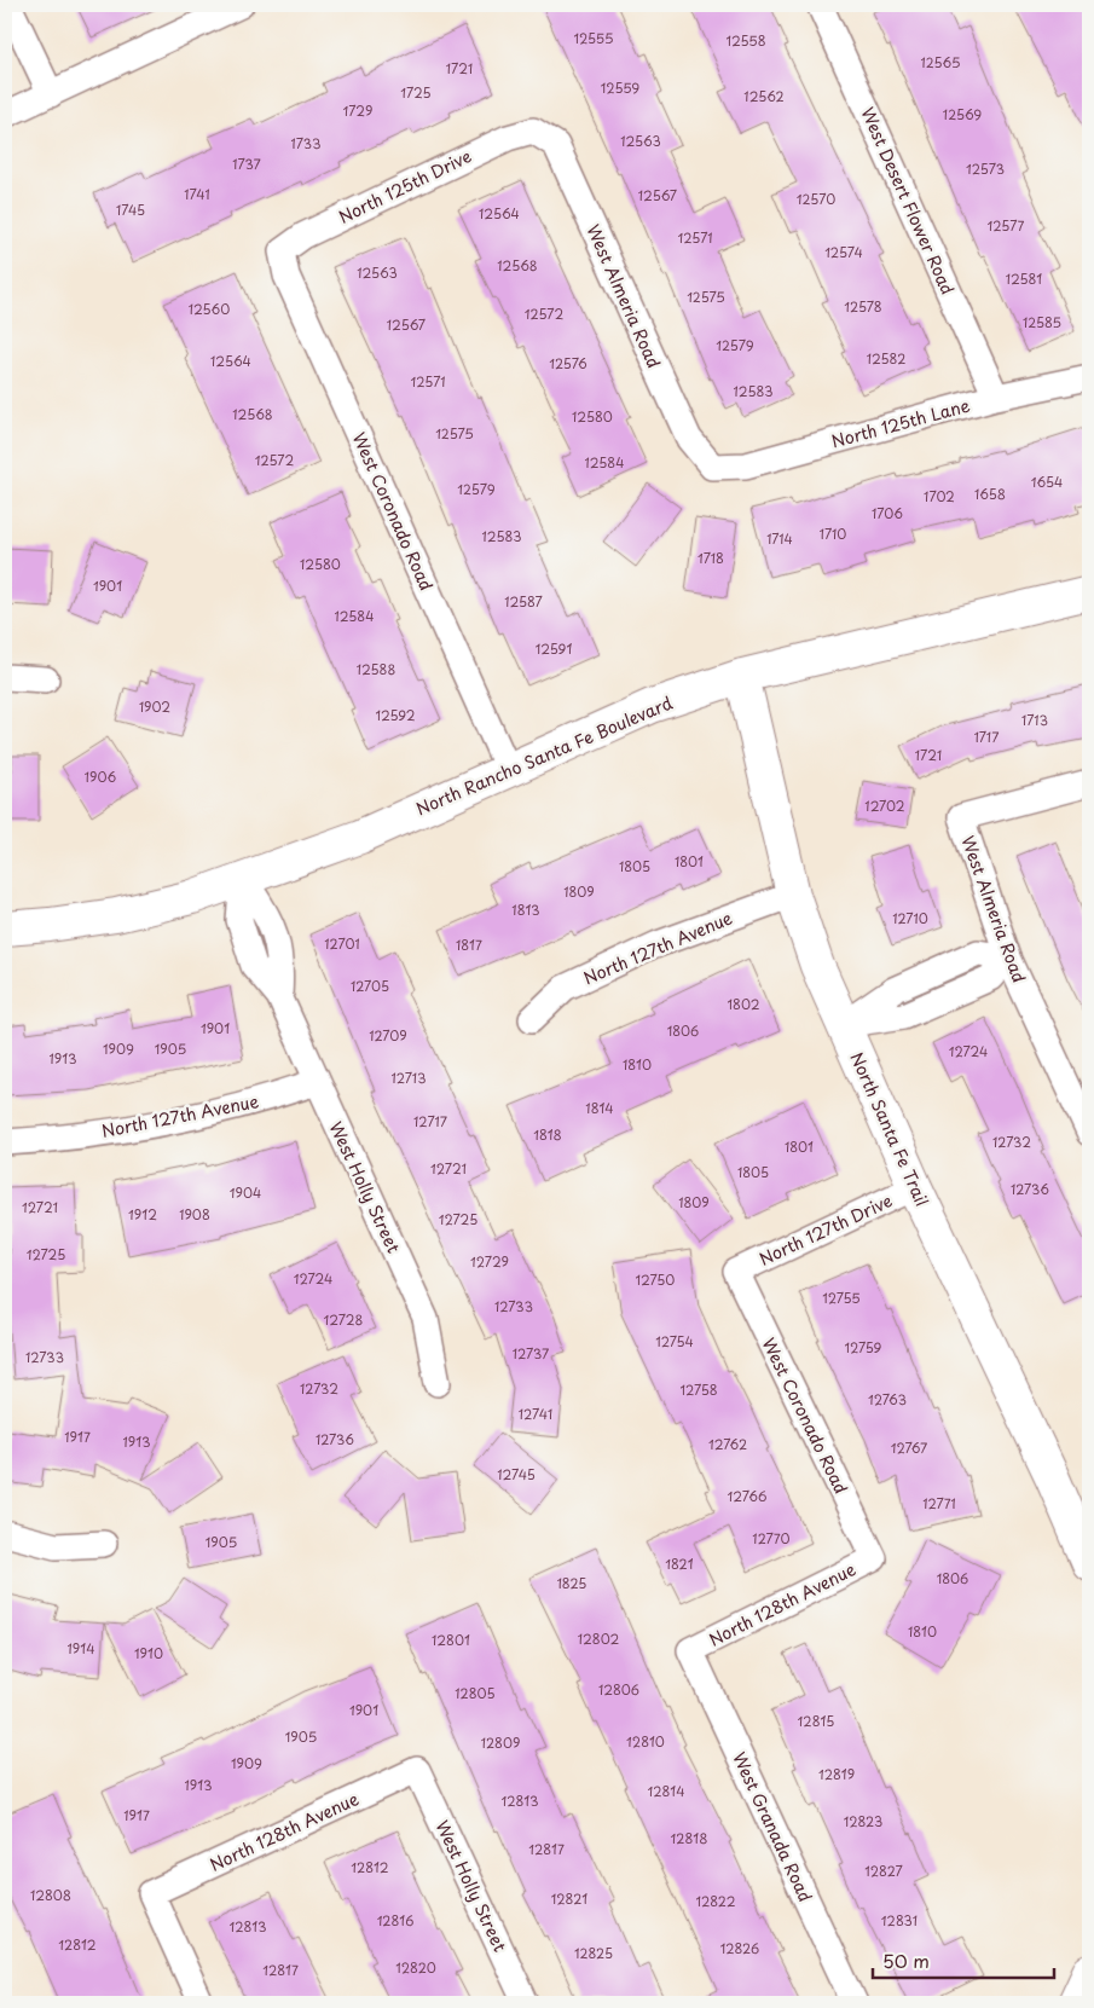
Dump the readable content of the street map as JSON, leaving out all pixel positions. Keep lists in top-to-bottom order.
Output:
{
  "streets": {
    "street": [
      "North 125th Drive",
      "West Desert Flower Road",
      "West Almeria Road",
      "North 125th Lane",
      "West Coronado Road",
      "North Rancho Santa Fe Boulevard",
      "North 127th Avenue",
      "North Santa Fe Trail",
      "West Holly Street",
      "North 127th Drive",
      "North 128th Avenue",
      "West Granada Road"
    ]
  },
  "crossings": [
    ["North 125th Drive", "West Almeria Road"],
    ["North 125th Drive", "West Coronado Road"],
    ["West Desert Flower Road", "North 125th Lane"],
    ["West Almeria Road", "North 125th Lane"],
    ["West Coronado Road", "North Rancho Santa Fe Boulevard"],
    ["West Coronado Road", "North 127th Drive"],
    ["West Coronado Road", "North 128th Avenue"],
    ["North Rancho Santa Fe Boulevard", "North Santa Fe Trail"],
    ["North Rancho Santa Fe Boulevard", "West Holly Street"],
    ["North 127th Avenue", "North Santa Fe Trail"],
    ["North 127th Avenue", "West Holly Street"],
    ["North Santa Fe Trail", "North 127th Drive"],
    ["West Holly Street", "North 128th Avenue"],
    ["North 128th Avenue", "West Granada Road"]
  ],
  "house_numbers": [
    "12555",
    "12558",
    "12565",
    "1721",
    "12559",
    "1725",
    "12562",
    "1729",
    "12569",
    "12563",
    "1733",
    "1737",
    "12573",
    "1741",
    "12567",
    "12570",
    "1745",
    "12564",
    "12577",
    "12571",
    "12574",
    "12568",
    "12563",
    "12581",
    "12575",
    "12578",
    "12560",
    "12572",
    "12585",
    "12567",
    "12579",
    "12582",
    "12564",
    "12576",
    "12571",
    "12583",
    "12568",
    "12580",
    "12575",
    "12572",
    "12584",
    "1654",
    "12579",
    "1658",
    "1702",
    "1706",
    "1710",
    "12583",
    "1714",
    "1718",
    "12580",
    "1901",
    "12587",
    "12584",
    "12591",
    "12588",
    "1902",
    "12592",
    "1713",
    "1717",
    "1721",
    "1906",
    "12702",
    "1801",
    "1805",
    "1809",
    "1813",
    "12710",
    "12701",
    "1817",
    "12705",
    "1802",
    "1901",
    "1806",
    "12709",
    "1909",
    "1905",
    "12724",
    "1913",
    "1810",
    "12713",
    "1814",
    "12717",
    "1818",
    "12732",
    "1801",
    "12721",
    "1805",
    "12736",
    "1904",
    "1809",
    "12721",
    "1912",
    "1908",
    "12725",
    "12725",
    "12729",
    "12724",
    "12750",
    "12755",
    "12733",
    "12728",
    "12754",
    "12759",
    "12737",
    "12733",
    "12732",
    "12758",
    "12763",
    "12741",
    "1917",
    "12736",
    "1913",
    "12762",
    "12767",
    "12745",
    "12766",
    "12771",
    "12770",
    "1905",
    "1821",
    "1806",
    "1825",
    "1810",
    "12802",
    "12801",
    "1914",
    "1910",
    "12806",
    "12805",
    "1901",
    "12815",
    "1905",
    "12810",
    "12809",
    "1909",
    "12819",
    "1913",
    "12814",
    "12813",
    "1917",
    "12823",
    "12818",
    "12817",
    "12812",
    "12827",
    "12808",
    "12821",
    "12822",
    "12816",
    "12831",
    "12813",
    "12812",
    "12826",
    "12825",
    "12820",
    "12817"
  ],
  "scale_bar": "50 m"
}
